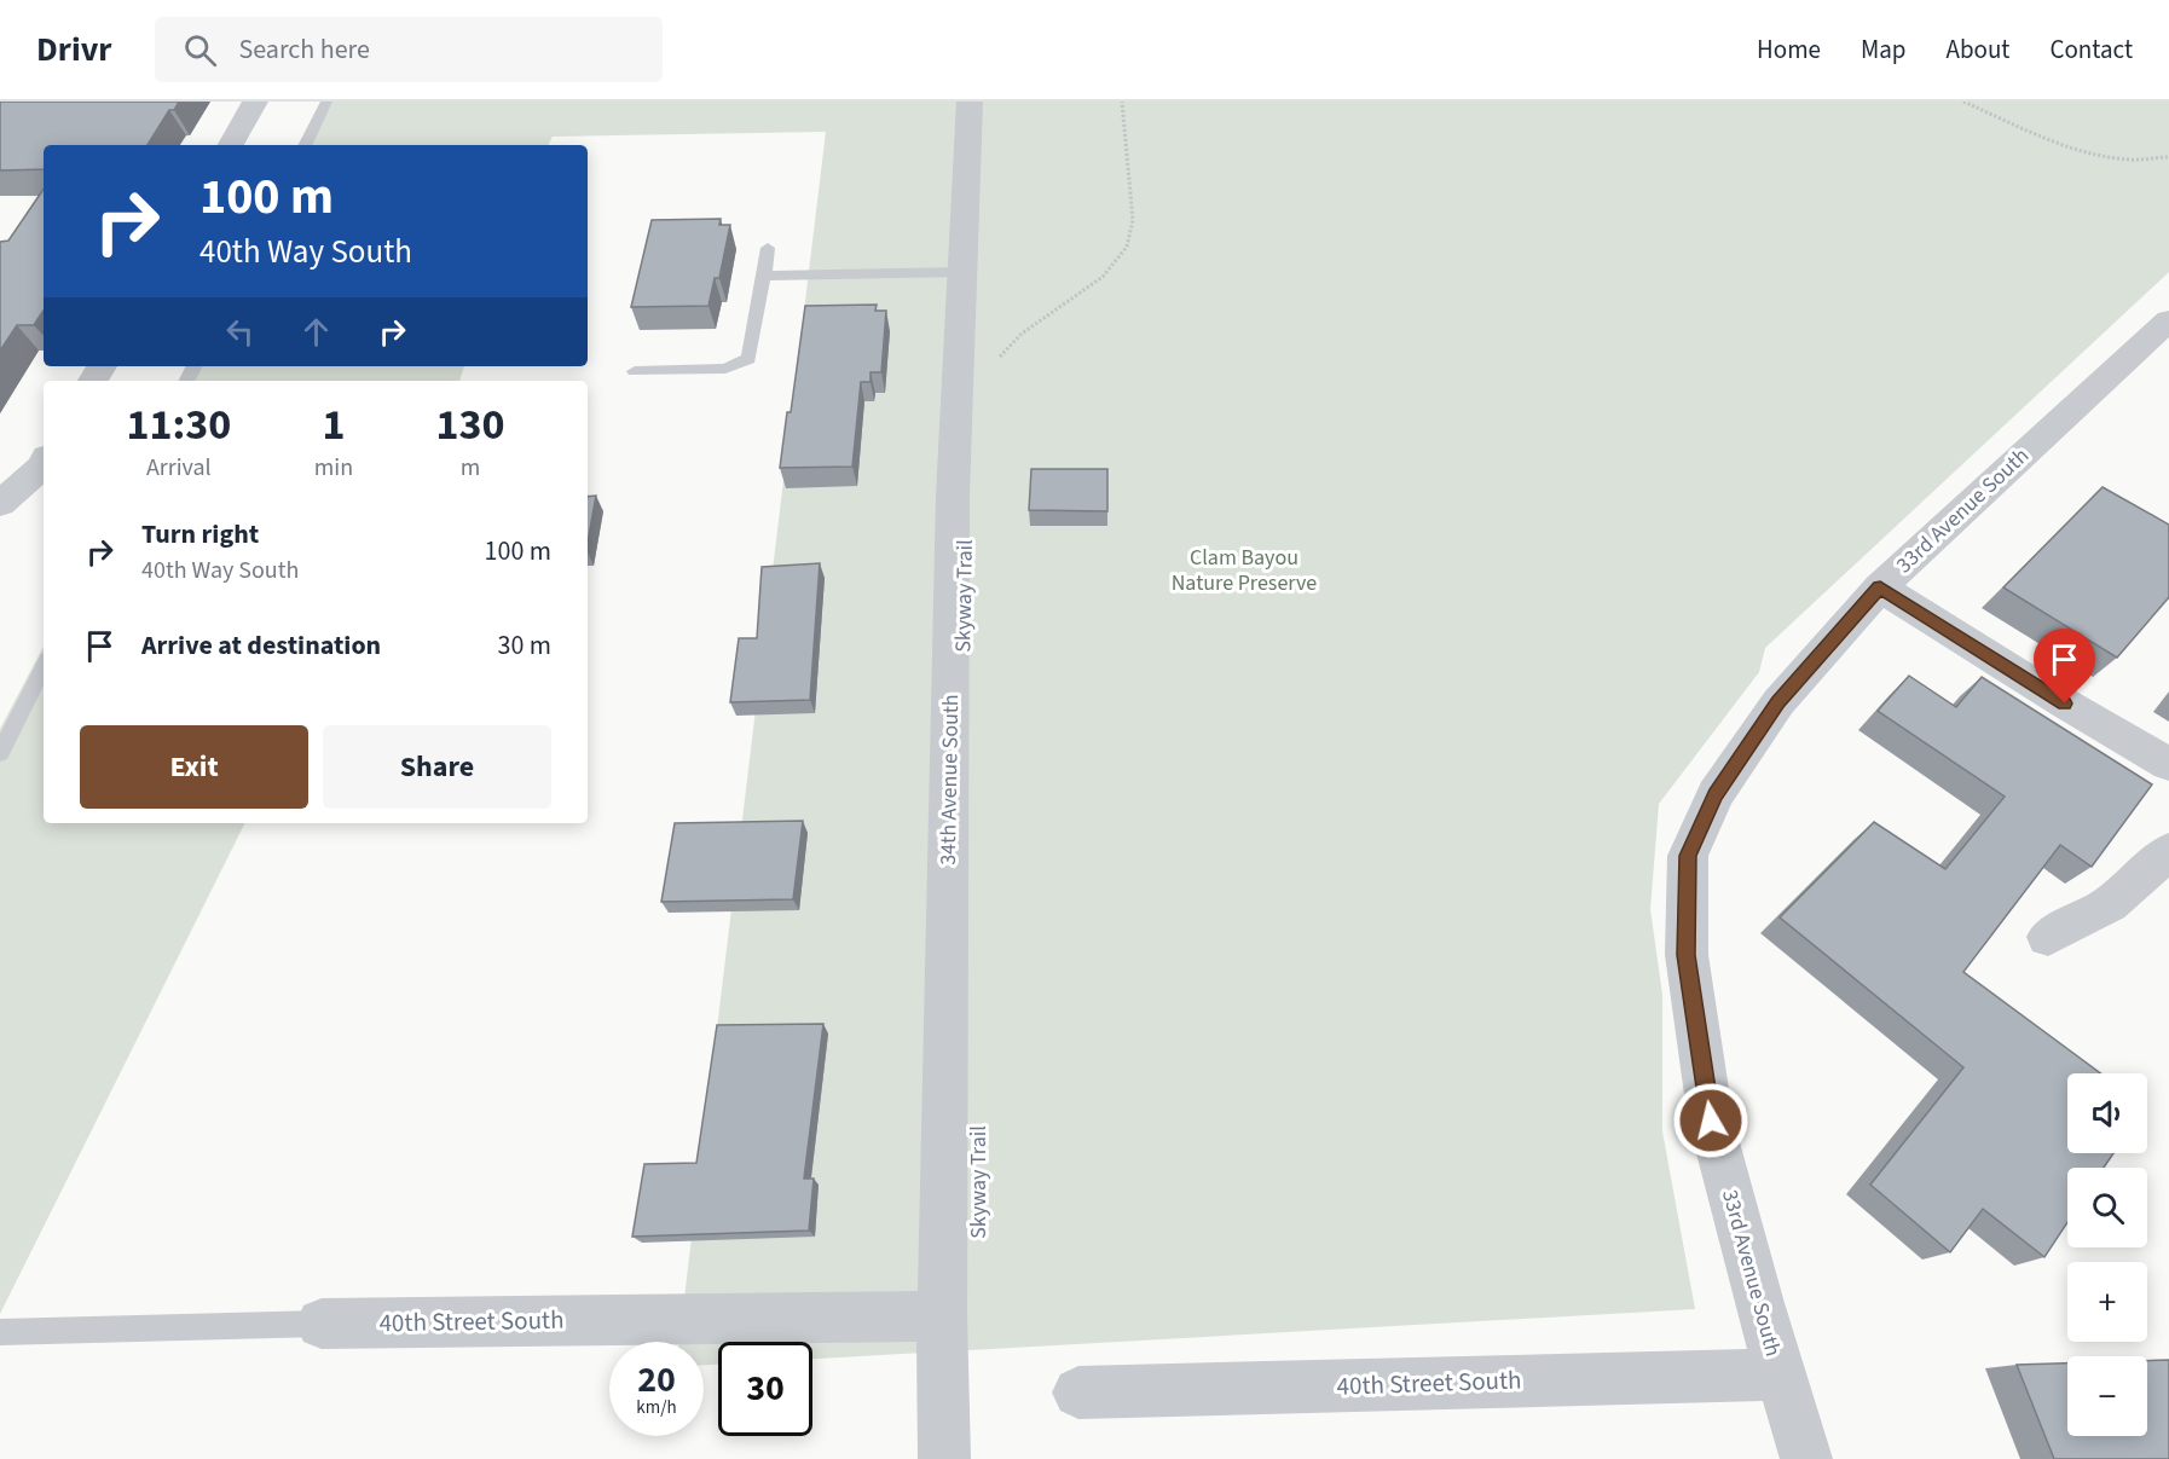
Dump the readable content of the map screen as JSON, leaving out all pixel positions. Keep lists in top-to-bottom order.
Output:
{
  "streets": {
    "street": ["33rd Avenue South", "34th Avenue South", "40th Street South"]
  },
  "crossings": [
    ["33rd Avenue South", "40th Street South"],
    ["34th Avenue South", "40th Street South"]
  ],
  "parks": ["Clam Bayou Nature Preserve"],
  "page": {
    "header": "Drivr",
    "search": "Search here",
    "nav": [
      "Home",
      "Map",
      "About",
      "Contact"
    ],
    "turn": ["100 m", "40th Way South"],
    "eta": [
      "11:30",
      "Arrival",
      "1",
      "min",
      "130",
      "m"
    ],
    "list": [
      {
        "name": "Turn right",
        "note": "40th Way South",
        "value": "100 m"
      },
      {
        "name": "Arrive at destination",
        "value": "30 m"
      }
    ],
    "buttons": ["Exit", "Share"],
    "map_buttons": ["+", "−"],
    "speed": "20 km/h",
    "limit": "30"
  }
}
